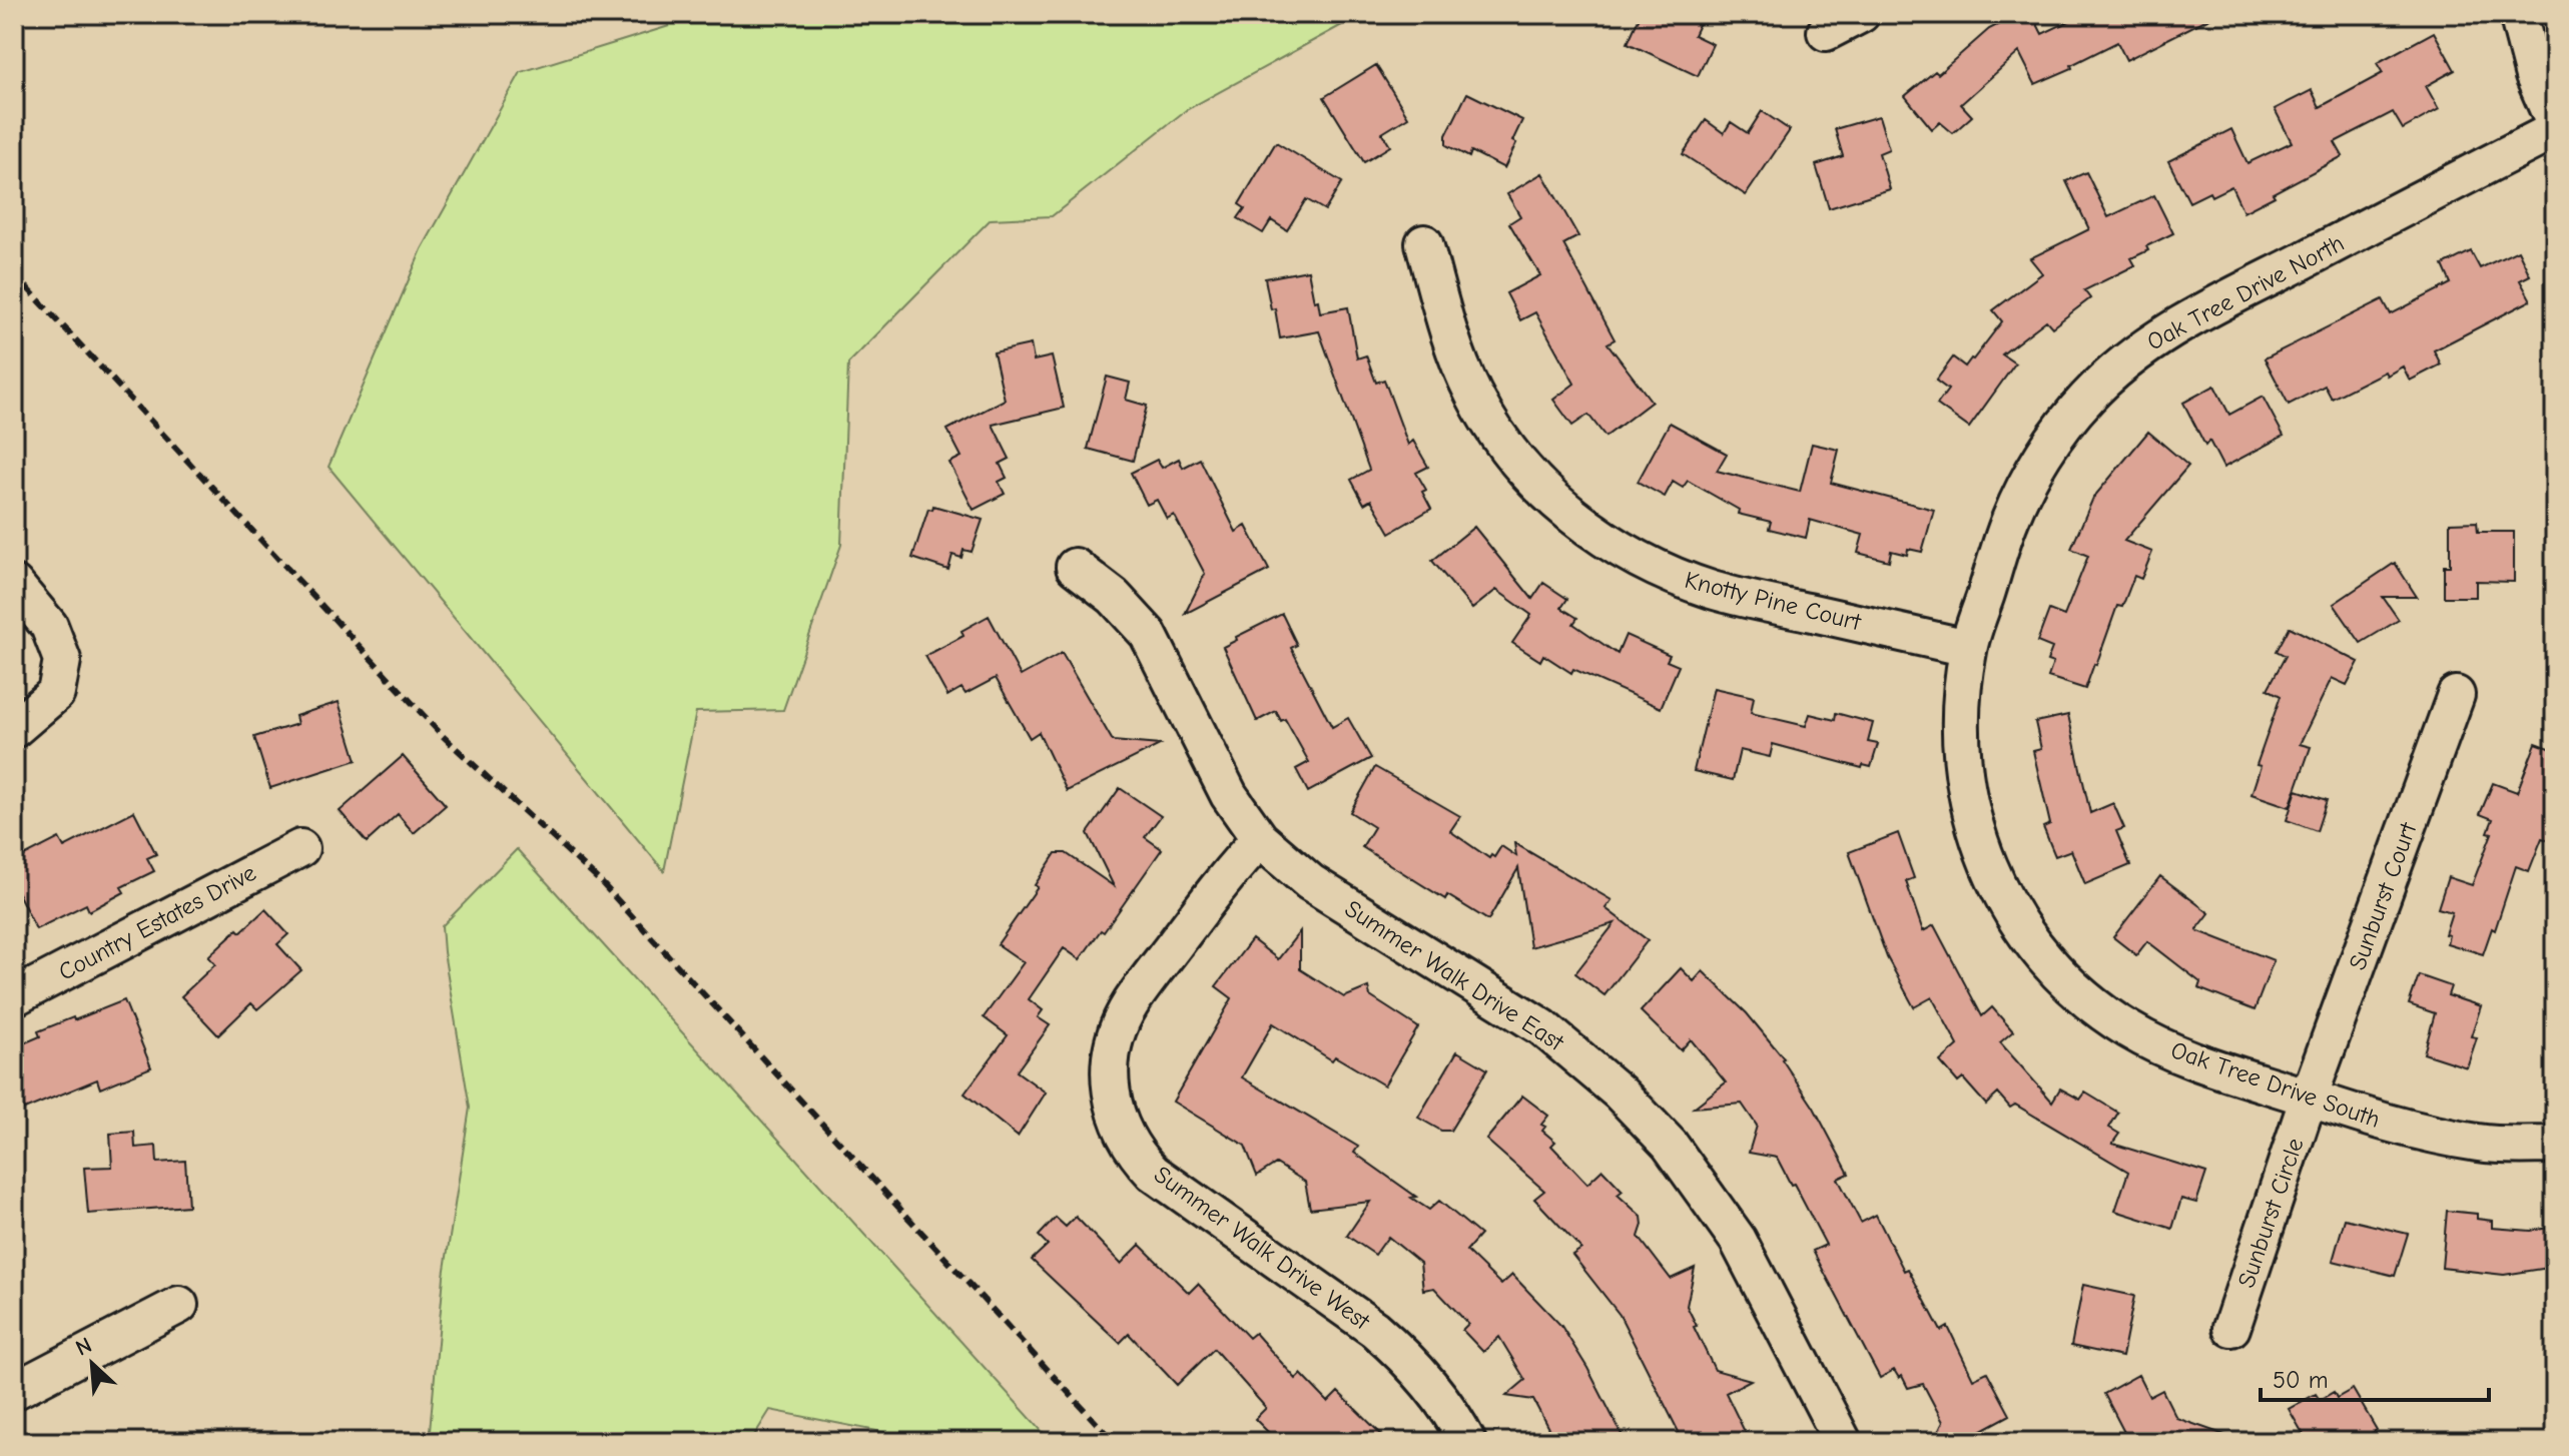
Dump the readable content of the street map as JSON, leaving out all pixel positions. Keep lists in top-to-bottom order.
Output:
{
  "streets": {
    "street": [
      "Oak Tree Drive North",
      "Knotty Pine Court",
      "Sunburst Court",
      "Country Estates Drive",
      "Summer Walk Drive East",
      "Oak Tree Drive South",
      "Sunburst Circle",
      "Summer Walk Drive West"
    ]
  },
  "crossings": [
    ["Oak Tree Drive North", "Knotty Pine Court"],
    ["Oak Tree Drive North", "Oak Tree Drive South"],
    ["Sunburst Court", "Oak Tree Drive South"],
    ["Sunburst Court", "Sunburst Circle"],
    ["Summer Walk Drive East", "Summer Walk Drive West"],
    ["Oak Tree Drive South", "Sunburst Circle"]
  ],
  "scale_bar": "50 m",
  "north": "top left"
}
